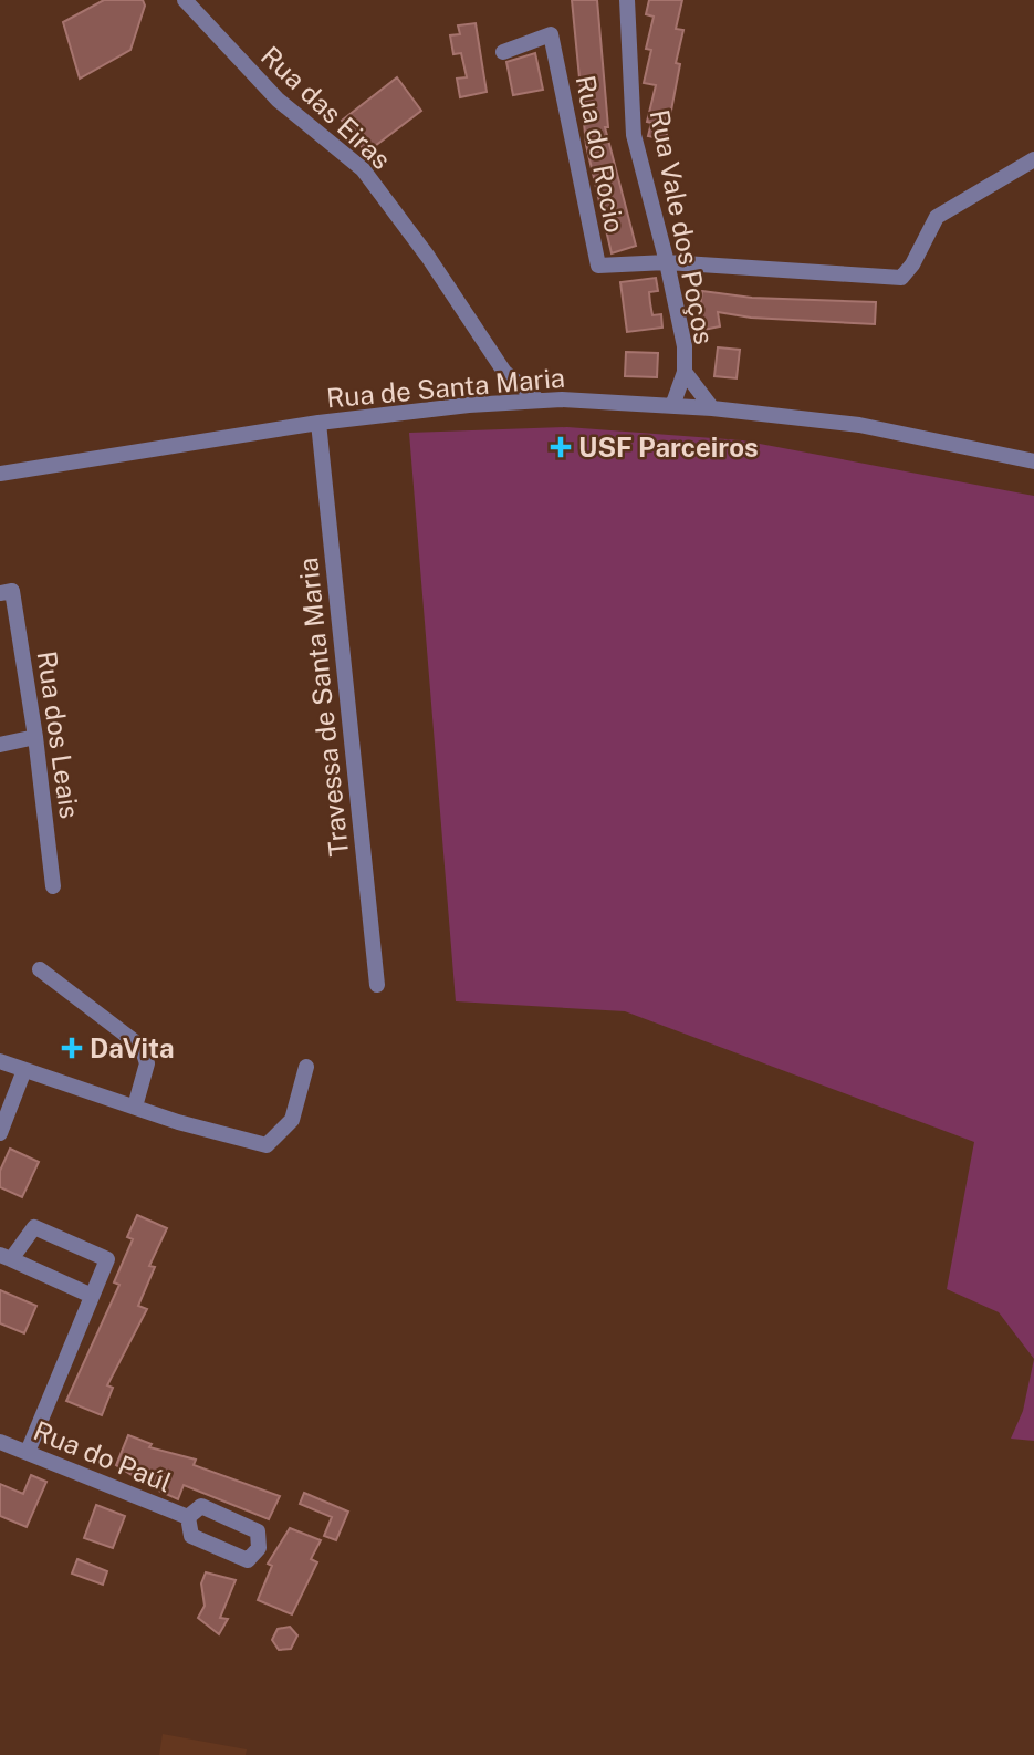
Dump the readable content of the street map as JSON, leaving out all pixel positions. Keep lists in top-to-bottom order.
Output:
{
  "streets": {
    "street": [
      "Rua das Eiras",
      "Rua do Rocio",
      "Rua Vale dos Poços",
      "Rua de Santa Maria",
      "Travessa de Santa Maria",
      "Rua dos Leais",
      "Rua do Paúl"
    ]
  },
  "crossings": [
    ["Rua das Eiras", "Rua de Santa Maria"],
    ["Rua do Rocio", "Rua Vale dos Poços"],
    ["Rua Vale dos Poços", "Rua de Santa Maria"],
    ["Rua de Santa Maria", "Travessa de Santa Maria"]
  ],
  "places": {
    "health": ["USF Parceiros", "DaVita"]
  }
}
